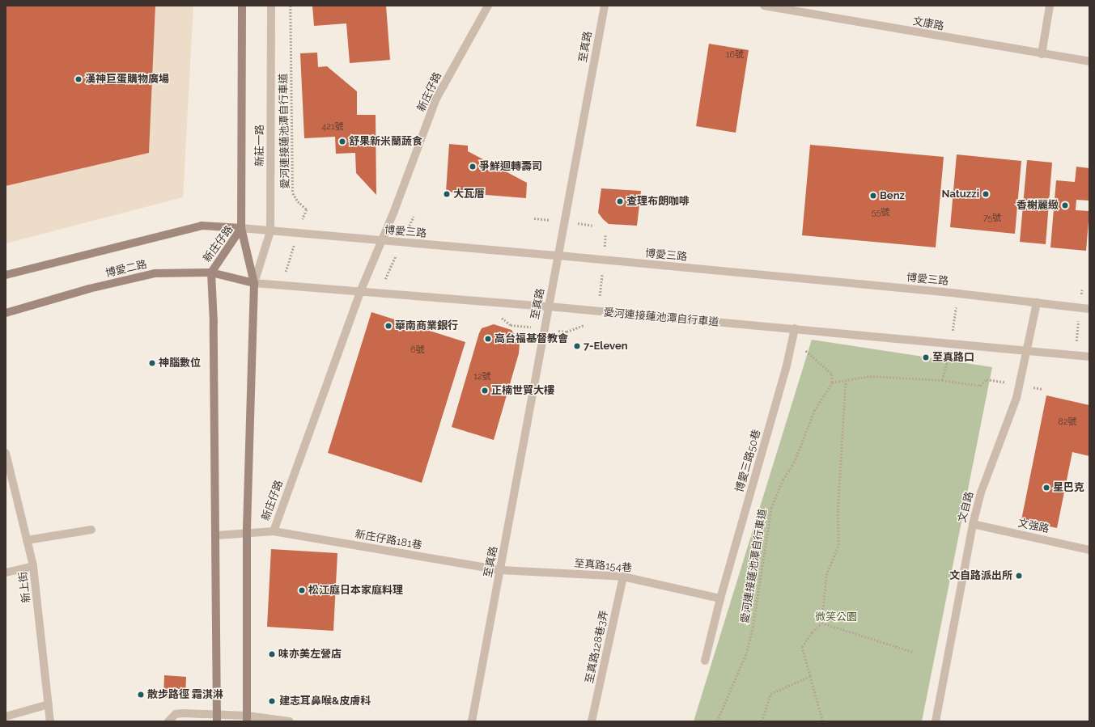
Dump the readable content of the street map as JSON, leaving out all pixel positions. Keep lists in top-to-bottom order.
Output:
{
  "streets": {
    "street": [
      "文康路",
      "至真路",
      "新庄仔路",
      "新莊一路",
      "博愛三路",
      "博愛二路",
      "博愛三路50巷",
      "文自路",
      "文強路",
      "新庄仔路181巷",
      "至真路154巷",
      "新上街",
      "至真路128巷3弄"
    ],
    "path": ["愛河連接蓮池潭自行車道"]
  },
  "crossings": [
    ["至真路", "博愛三路"],
    ["至真路", "新庄仔路181巷"],
    ["至真路", "至真路154巷"],
    ["新庄仔路", "新莊一路"],
    ["新庄仔路", "博愛三路"],
    ["新庄仔路", "博愛二路"],
    ["新庄仔路", "新庄仔路181巷"],
    ["愛河連接蓮池潭自行車道", "博愛三路"],
    ["新莊一路", "博愛三路"],
    ["新莊一路", "博愛二路"],
    ["博愛三路", "文自路"],
    ["博愛三路50巷", "至真路154巷"],
    ["文自路", "文強路"],
    ["新庄仔路181巷", "至真路154巷"],
    ["至真路154巷", "至真路128巷3弄"]
  ],
  "parks": ["微笑公園"],
  "places": [
    "漢神巨蛋購物廣場",
    "舒果新米蘭蔬食",
    "爭鮮迴轉壽司",
    "大瓦厝",
    "Natuzzi",
    "Benz",
    "查理布朗咖啡",
    "香榭麗緻",
    "華南商業銀行",
    "高台福基督教會",
    "7-Eleven",
    "至真路口",
    "神腦數位",
    "正楠世貿大樓",
    "星巴克",
    "文自路派出所",
    "松江庭日本家庭料理",
    "味亦美左營店",
    "散步路徑 霜淇淋",
    "建志耳鼻喉&皮膚科"
  ],
  "house_numbers": [
    "16號",
    "421號",
    "55號",
    "75號",
    "6號",
    "12號",
    "82號"
  ]
}
